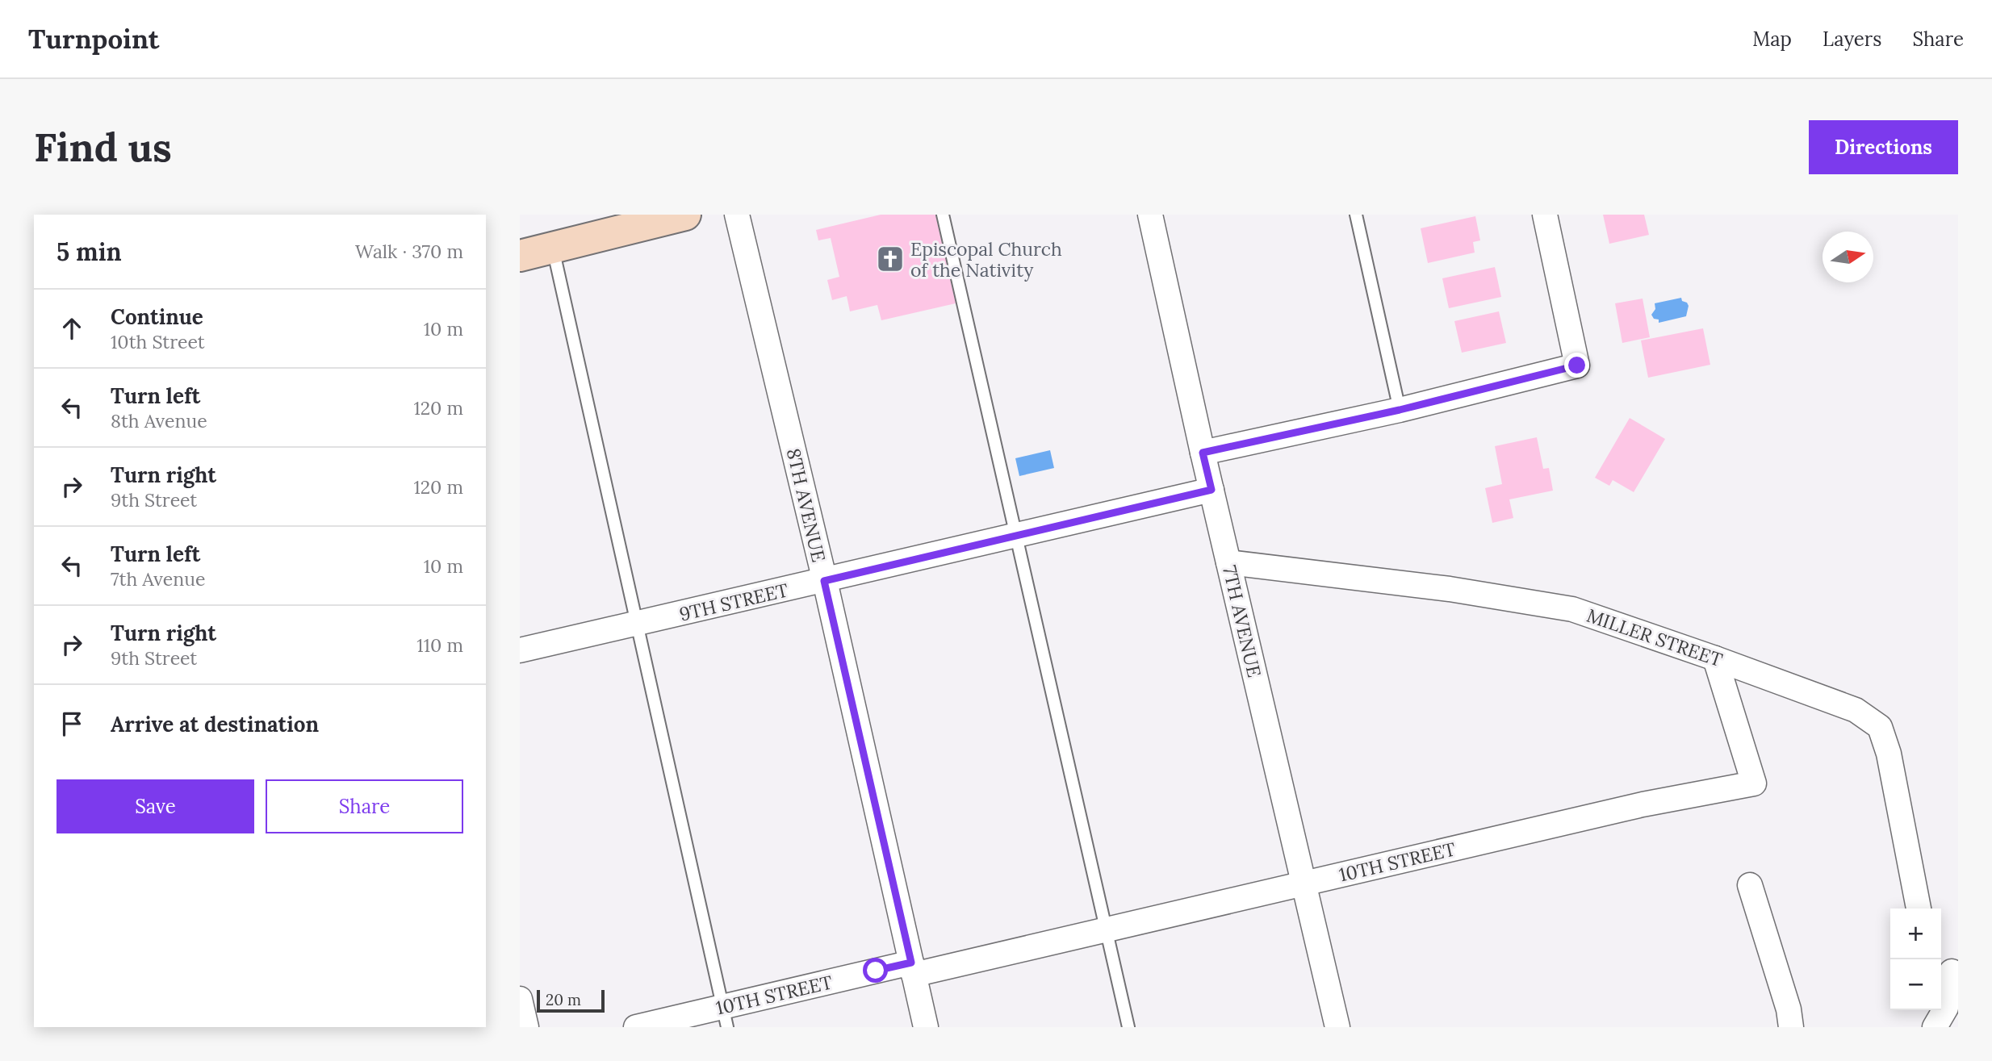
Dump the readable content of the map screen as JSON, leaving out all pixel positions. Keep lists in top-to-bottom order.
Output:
{
  "streets": {
    "street": [
      "8TH AVENUE",
      "9TH STREET",
      "7TH AVENUE",
      "MILLER STREET",
      "10TH STREET"
    ]
  },
  "crossings": [
    ["8TH AVENUE", "9TH STREET"],
    ["8TH AVENUE", "10TH STREET"],
    ["9TH STREET", "7TH AVENUE"],
    ["7TH AVENUE", "MILLER STREET"],
    ["7TH AVENUE", "10TH STREET"],
    ["MILLER STREET", "10TH STREET"]
  ],
  "places": {
    "church": ["Episcopal Church of the Nativity"]
  },
  "scale_bar": "20 m",
  "north": "right",
  "page": {
    "header": "Turnpoint",
    "nav": ["Map", "Layers", "Share"],
    "buttons": [
      "Directions",
      ["Save", "Share"]
    ],
    "title": "Find us",
    "heading": ["5 min", "Walk · 370 m"],
    "list": [
      ["Continue", "10th Street", "10 m"],
      ["Turn left", "8th Avenue", "120 m"],
      ["Turn right", "9th Street", "120 m"],
      ["Turn left", "7th Avenue", "10 m"],
      ["Turn right", "9th Street", "110 m"],
      "Arrive at destination"
    ],
    "map_buttons": ["+", "−"],
    "scale": "20 m"
  }
}
